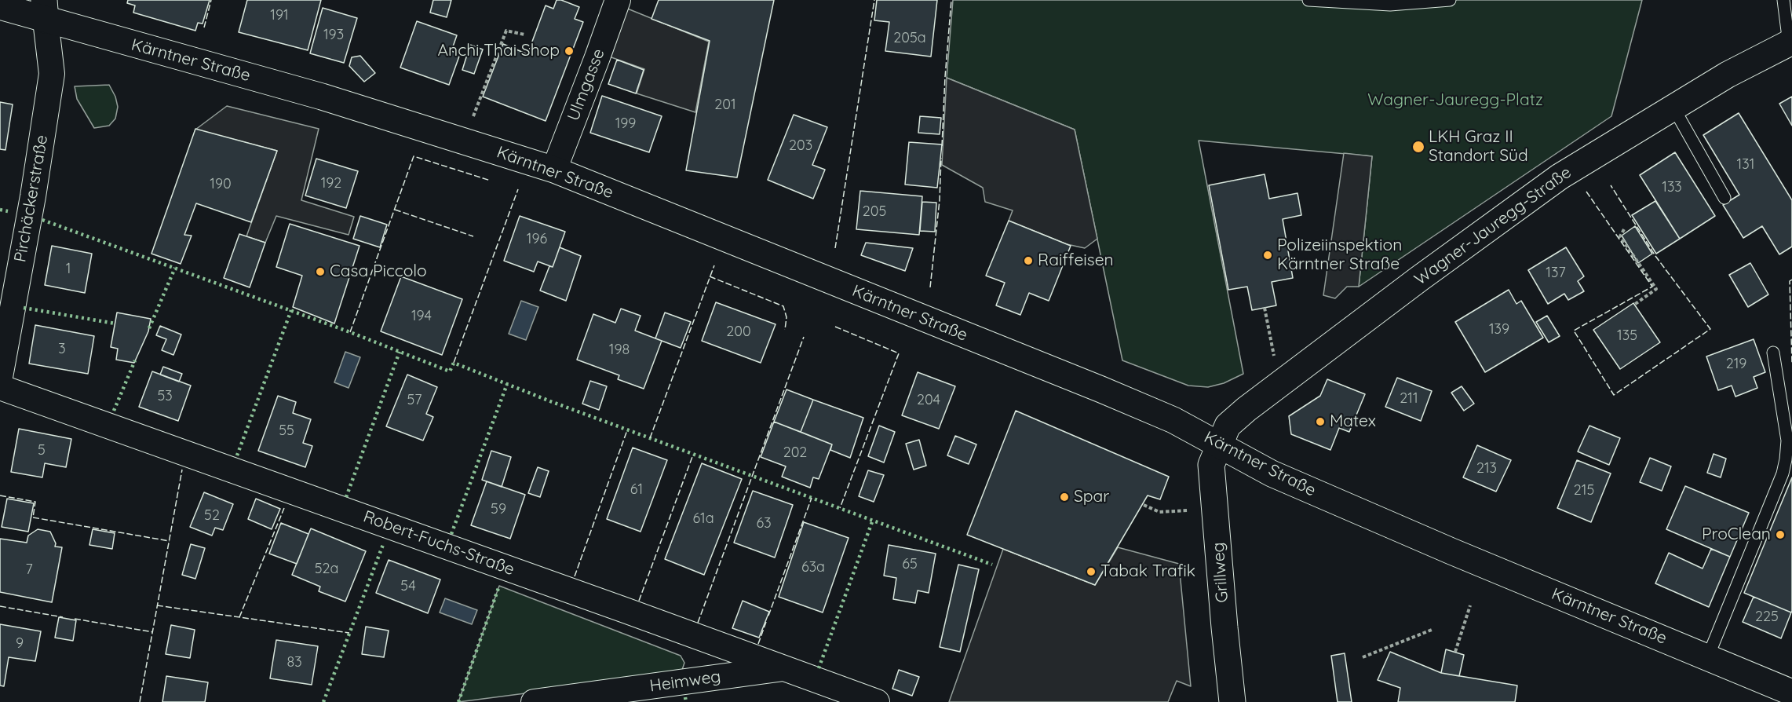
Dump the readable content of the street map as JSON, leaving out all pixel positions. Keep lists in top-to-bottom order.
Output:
{
  "streets": {
    "main road": ["Kärntner Straße", "Wagner-Jauregg-Straße", "Grillweg"],
    "street": [
      "Ulmgasse",
      "Pirchäckerstraße",
      "Robert-Fuchs-Straße",
      "Heimweg"
    ]
  },
  "crossings": [
    ["Kärntner Straße", "Ulmgasse"],
    ["Kärntner Straße", "Pirchäckerstraße"],
    ["Kärntner Straße", "Wagner-Jauregg-Straße"],
    ["Kärntner Straße", "Grillweg"],
    ["Wagner-Jauregg-Straße", "Grillweg"],
    ["Robert-Fuchs-Straße", "Heimweg"]
  ],
  "parks": ["Wagner-Jauregg-Platz"],
  "places": [
    "Anchi Thai Shop",
    "LKH Graz II Standort Süd",
    "Polizeiinspektion Kärntner Straße",
    "Raiffeisen",
    "Casa Piccolo",
    "Matex",
    "Spar",
    "ProClean",
    "Tabak Trafik"
  ],
  "house_numbers": [
    "191",
    "193",
    "205a",
    "201",
    "199",
    "203",
    "131",
    "192",
    "190",
    "133",
    "205",
    "196",
    "1",
    "137",
    "194",
    "139",
    "200",
    "135",
    "3",
    "198",
    "219",
    "53",
    "211",
    "57",
    "204",
    "55",
    "5",
    "202",
    "213",
    "61",
    "215",
    "59",
    "52",
    "61a",
    "63",
    "65",
    "63a",
    "52a",
    "7",
    "54",
    "225",
    "9",
    "83"
  ]
}
